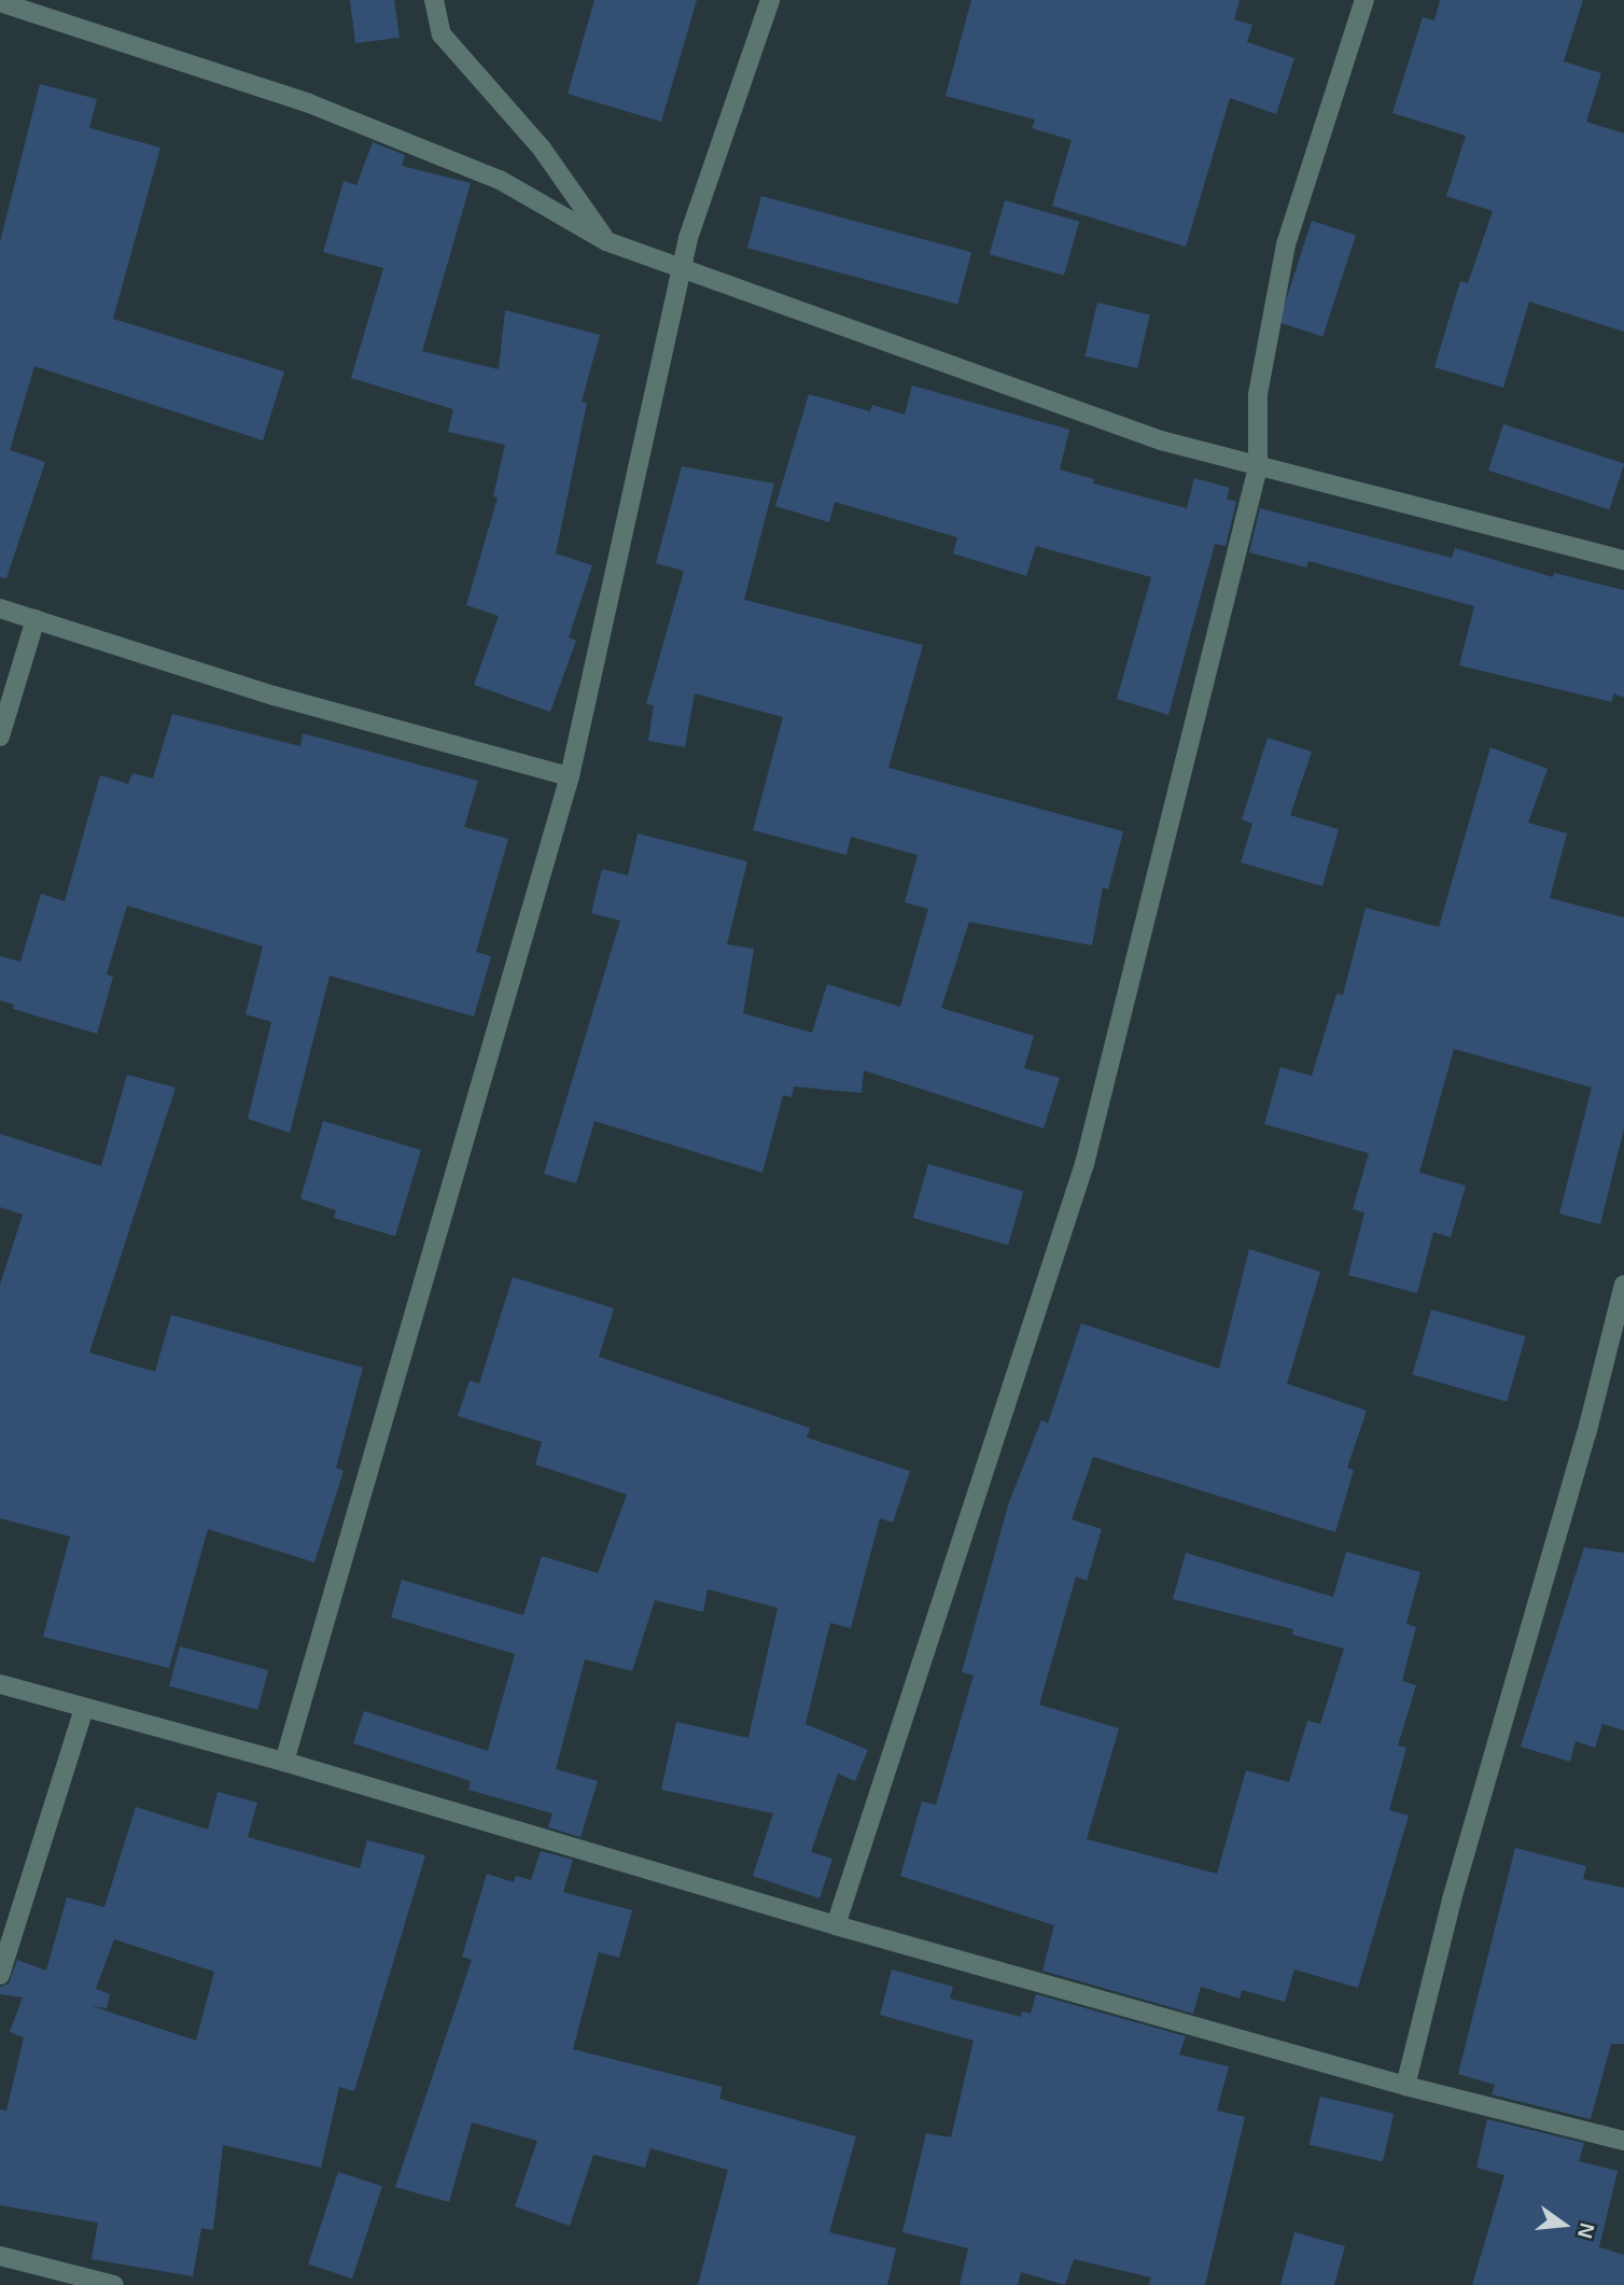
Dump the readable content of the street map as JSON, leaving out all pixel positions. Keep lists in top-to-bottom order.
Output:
{
  "north": "right"
}
